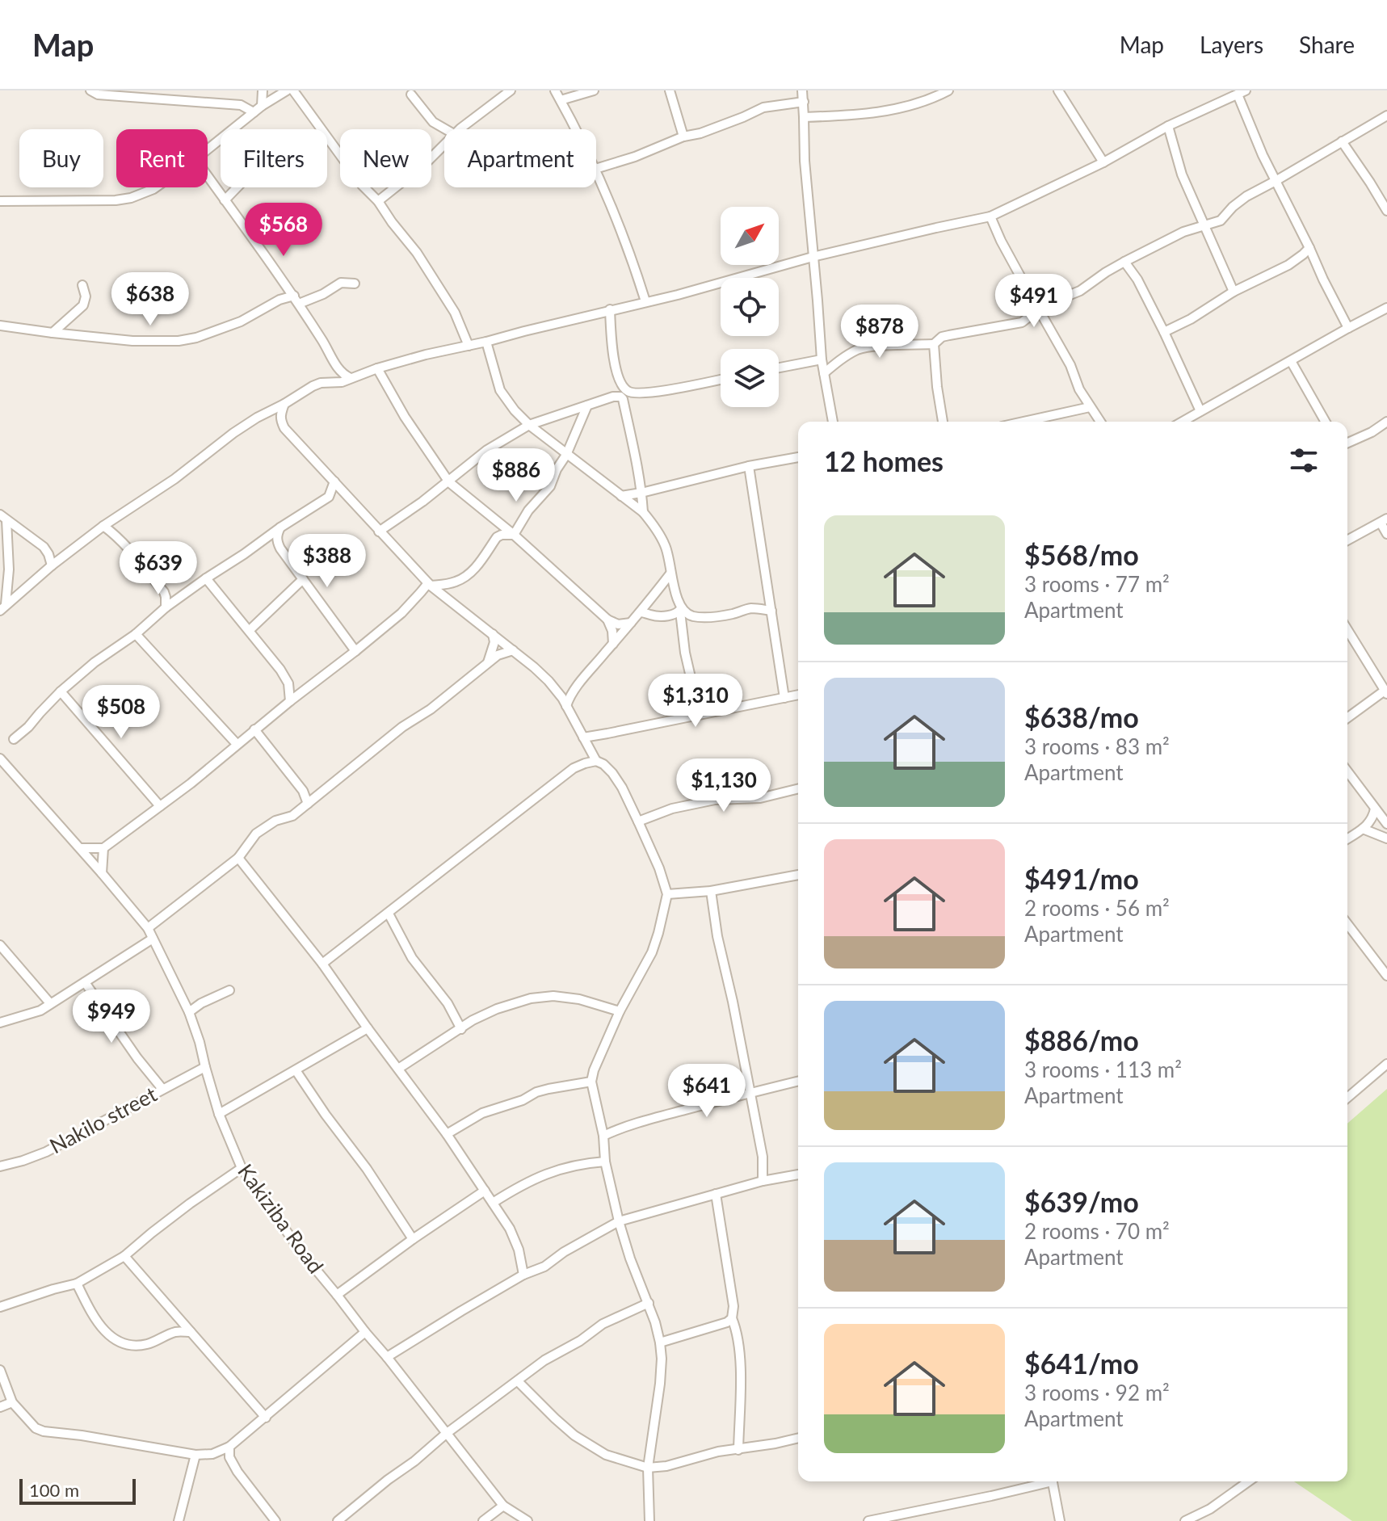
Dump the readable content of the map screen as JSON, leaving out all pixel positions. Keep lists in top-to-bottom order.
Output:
{
  "streets": {
    "street": ["Nakilo street", "Kakiziba Road"]
  },
  "crossings": [
    ["Nakilo street", "Kakiziba Road"]
  ],
  "scale_bar": "100 m",
  "north": "top right",
  "page": {
    "header": "Map",
    "nav": ["Map", "Layers", "Share"],
    "chip": [
      "Buy",
      "Rent",
      "Filters",
      "New",
      "Apartment"
    ],
    "price": [
      "$568",
      "$638",
      "$491",
      "$878",
      "$886",
      "$388",
      "$639",
      "$1,310",
      "$508",
      "$1,130",
      "$949",
      "$641"
    ],
    "heading": "12 homes",
    "list": [
      {
        "name": "$568/mo",
        "note": "3 rooms · 77 m² · Apartment"
      },
      {
        "name": "$638/mo",
        "note": "3 rooms · 83 m² · Apartment"
      },
      {
        "name": "$491/mo",
        "note": "2 rooms · 56 m² · Apartment"
      },
      {
        "name": "$886/mo",
        "note": "3 rooms · 113 m² · Apartment"
      },
      {
        "name": "$639/mo",
        "note": "2 rooms · 70 m² · Apartment"
      },
      {
        "name": "$641/mo",
        "note": "3 rooms · 92 m² · Apartment"
      }
    ],
    "scale": "100 m"
  }
}
